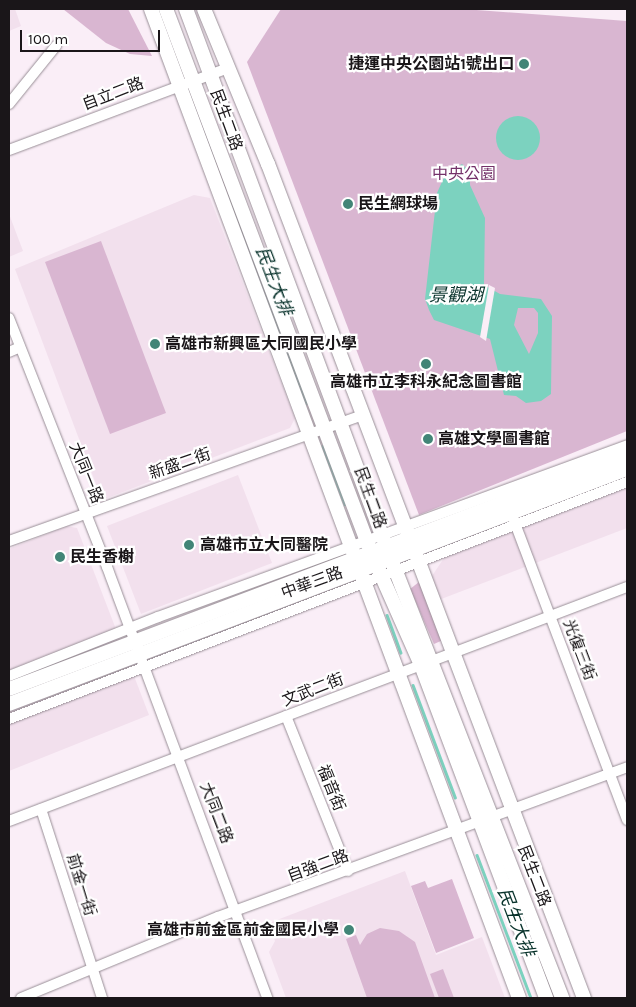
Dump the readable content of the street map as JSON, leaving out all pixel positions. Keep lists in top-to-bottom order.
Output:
{
  "streets": {
    "main road": ["民生二路", "中華三路"],
    "street": [
      "自立二路",
      "新盛二街",
      "大同一路",
      "光復三街",
      "文武二街",
      "福音街",
      "大同二路",
      "自強二路",
      "前金一街"
    ]
  },
  "crossings": [
    ["自立二路", "民生二路"],
    ["民生二路", "新盛二街"],
    ["民生二路", "中華三路"],
    ["民生二路", "文武二街"],
    ["民生二路", "自強二路"],
    ["新盛二街", "大同一路"],
    ["大同一路", "中華三路"],
    ["大同一路", "大同二路"],
    ["中華三路", "光復三街"],
    ["中華三路", "大同二路"],
    ["光復三街", "文武二街"],
    ["光復三街", "自強二路"],
    ["文武二街", "福音街"],
    ["文武二街", "大同二路"],
    ["文武二街", "前金一街"],
    ["福音街", "自強二路"],
    ["大同二路", "自強二路"],
    ["自強二路", "前金一街"]
  ],
  "water": ["民生大排", "景觀湖"],
  "parks": ["中央公園"],
  "places": [
    "捷運中央公園站1號出口",
    "民生網球場",
    "高雄市新興區大同國民小學",
    "高雄市立李科永紀念圖書館",
    "高雄文學圖書館",
    "高雄市立大同醫院",
    "民生香榭",
    "高雄市前金區前金國民小學"
  ],
  "scale_bar": "100 m"
}
